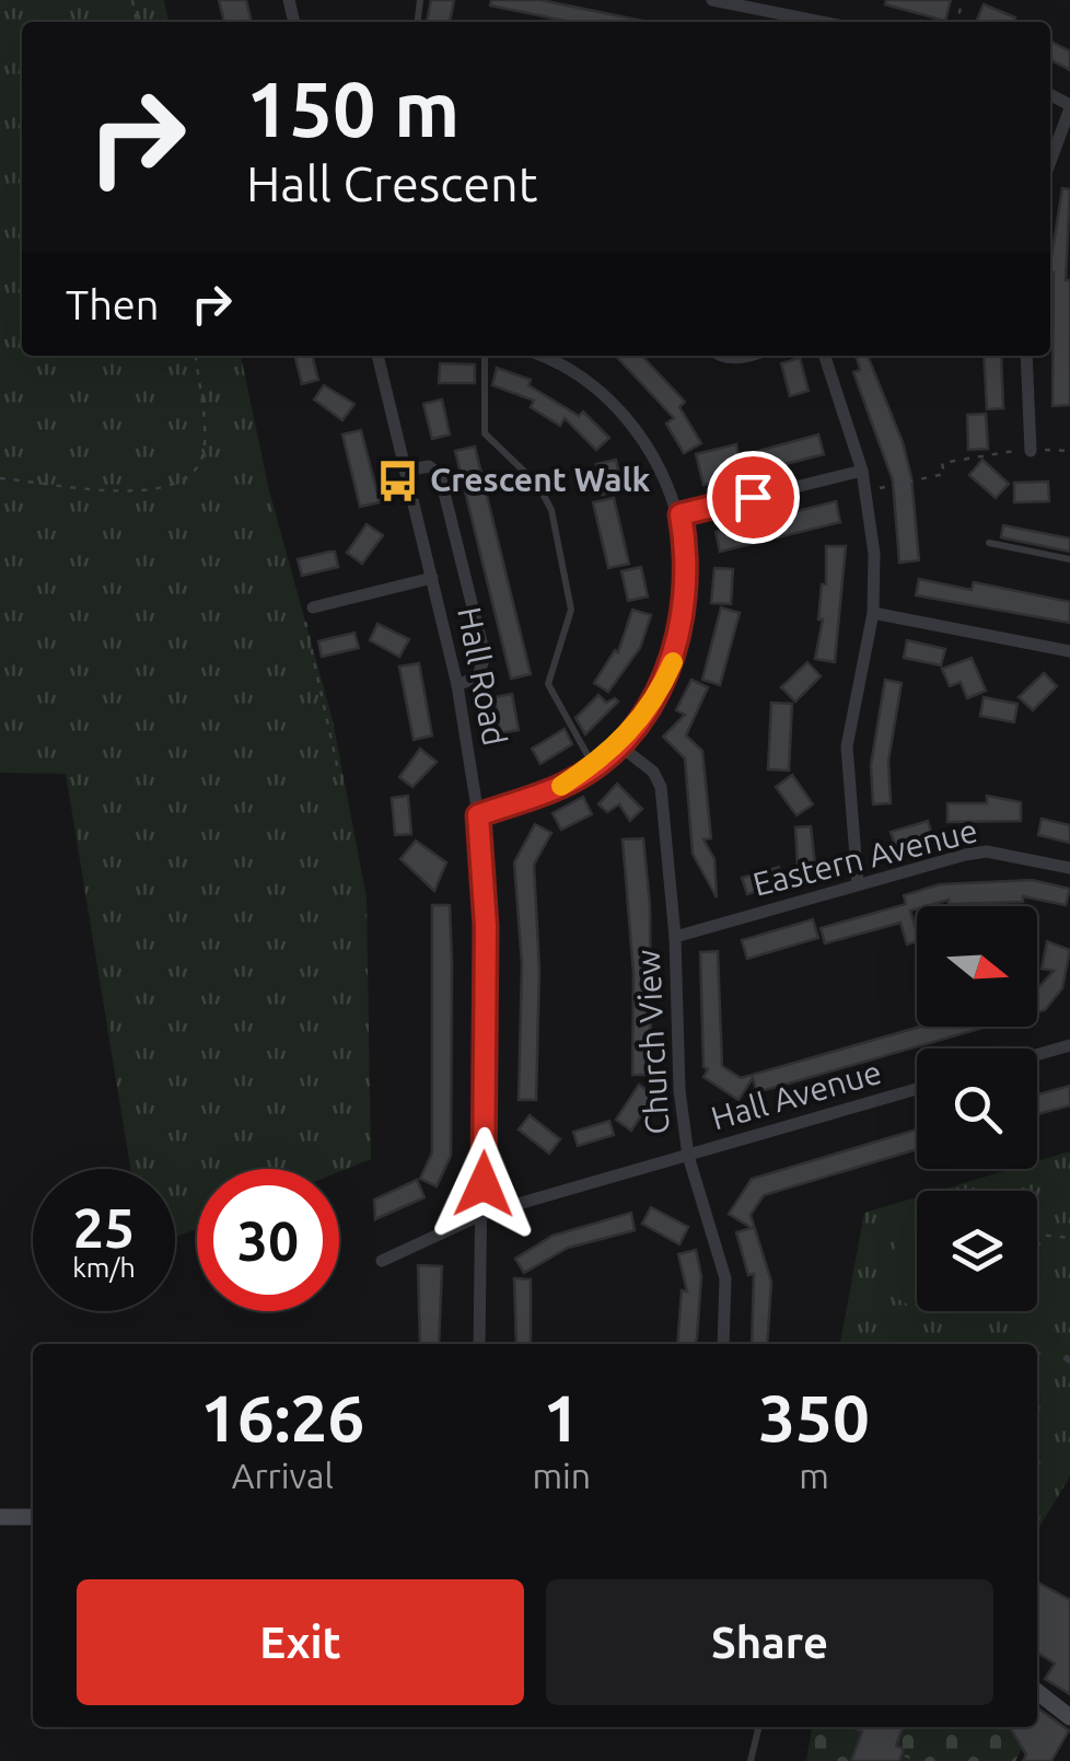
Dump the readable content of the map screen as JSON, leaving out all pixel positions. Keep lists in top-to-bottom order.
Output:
{
  "streets": {
    "street": [
      "Hall Road",
      "Eastern Avenue",
      "Church View",
      "Hall Avenue"
    ]
  },
  "crossings": [
    ["Hall Road", "Hall Avenue"],
    ["Eastern Avenue", "Church View"],
    ["Church View", "Hall Avenue"]
  ],
  "places": {
    "bus stop": ["Crescent Walk"]
  },
  "north": "right",
  "page": {
    "turn": ["150 m", "Hall Crescent"],
    "then": "Then",
    "speed": "25 km/h",
    "limit": "30",
    "eta": [
      "16:26",
      "Arrival",
      "1",
      "min",
      "350",
      "m"
    ],
    "buttons": ["Exit", "Share"]
  }
}
